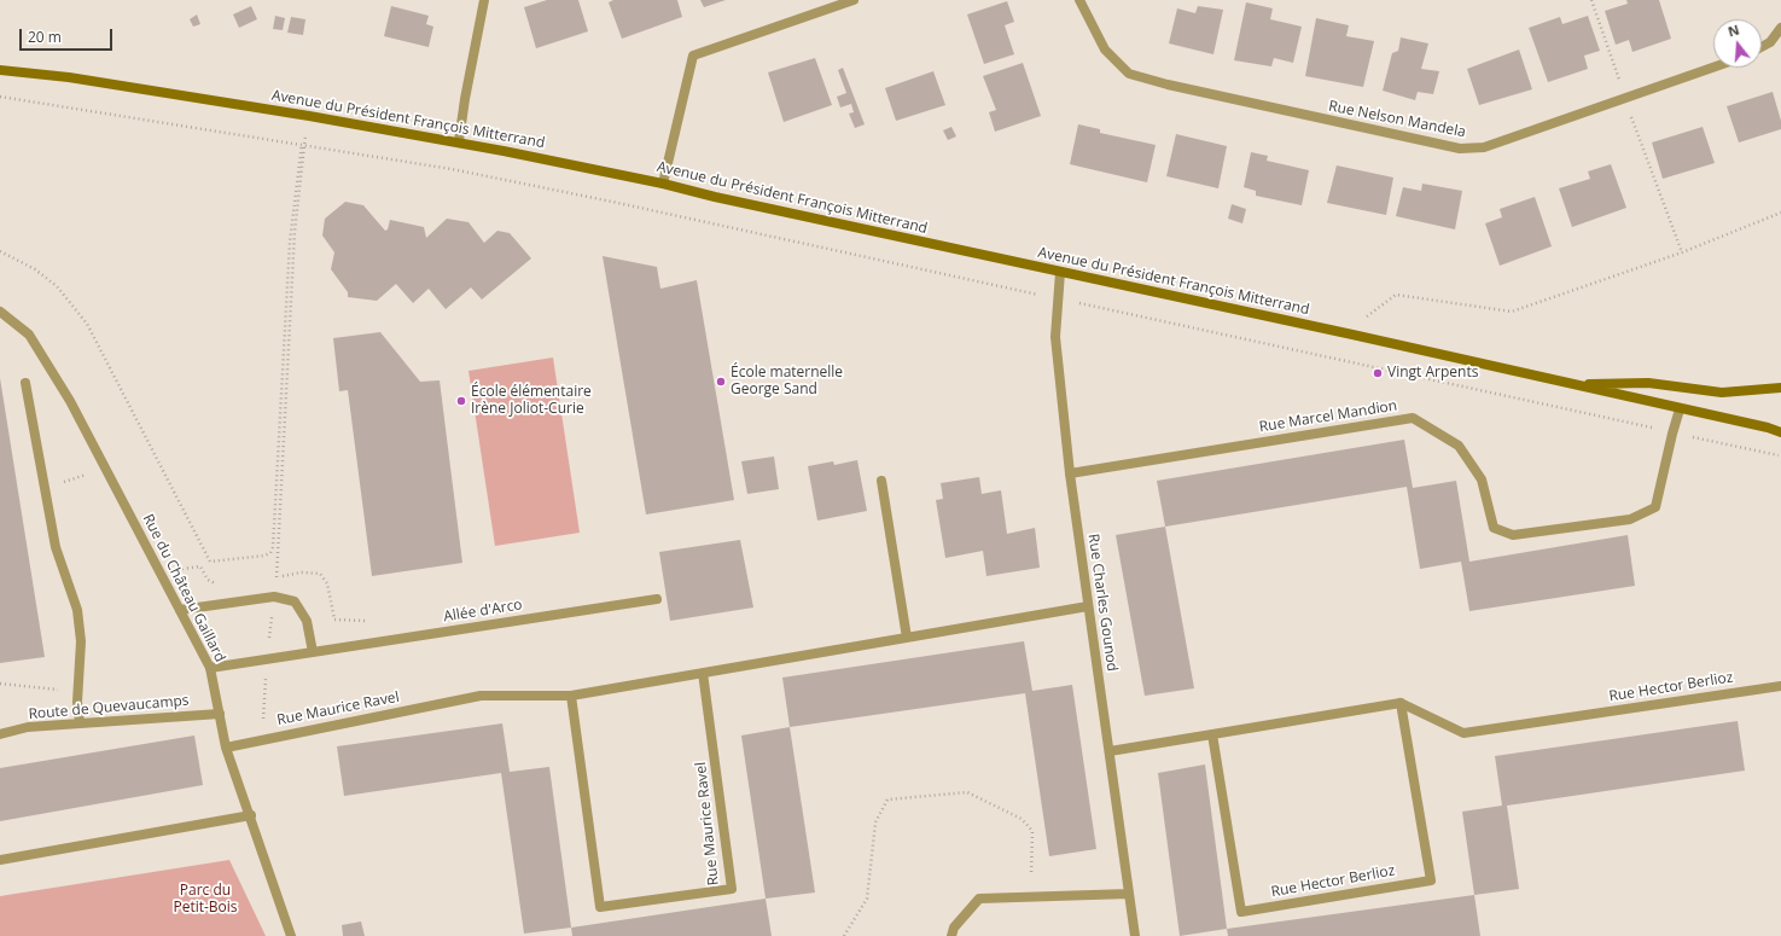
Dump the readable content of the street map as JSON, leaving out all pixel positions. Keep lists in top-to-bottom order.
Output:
{
  "streets": {
    "street": [
      "Avenue du Président François Mitterrand",
      "Rue Nelson Mandela",
      "Rue Marcel Mandion",
      "Rue du Château Gaillard",
      "Rue Charles Gounod",
      "Allée d'Arco",
      "Rue Hector Berlioz",
      "Route de Quevaucamps",
      "Rue Maurice Ravel"
    ]
  },
  "crossings": [
    ["Avenue du Président François Mitterrand", "Rue Marcel Mandion"],
    ["Avenue du Président François Mitterrand", "Rue Charles Gounod"],
    ["Rue Marcel Mandion", "Rue Charles Gounod"],
    ["Rue du Château Gaillard", "Allée d'Arco"],
    ["Rue du Château Gaillard", "Route de Quevaucamps"],
    ["Rue du Château Gaillard", "Rue Maurice Ravel"],
    ["Rue Charles Gounod", "Rue Maurice Ravel"]
  ],
  "parks": ["Parc du Petit-Bois"],
  "places": ["Vingt Arpents", "École maternelle George Sand", "École élémentaire Irène Joliot-Curie"],
  "scale_bar": "20 m",
  "north": "top"
}
